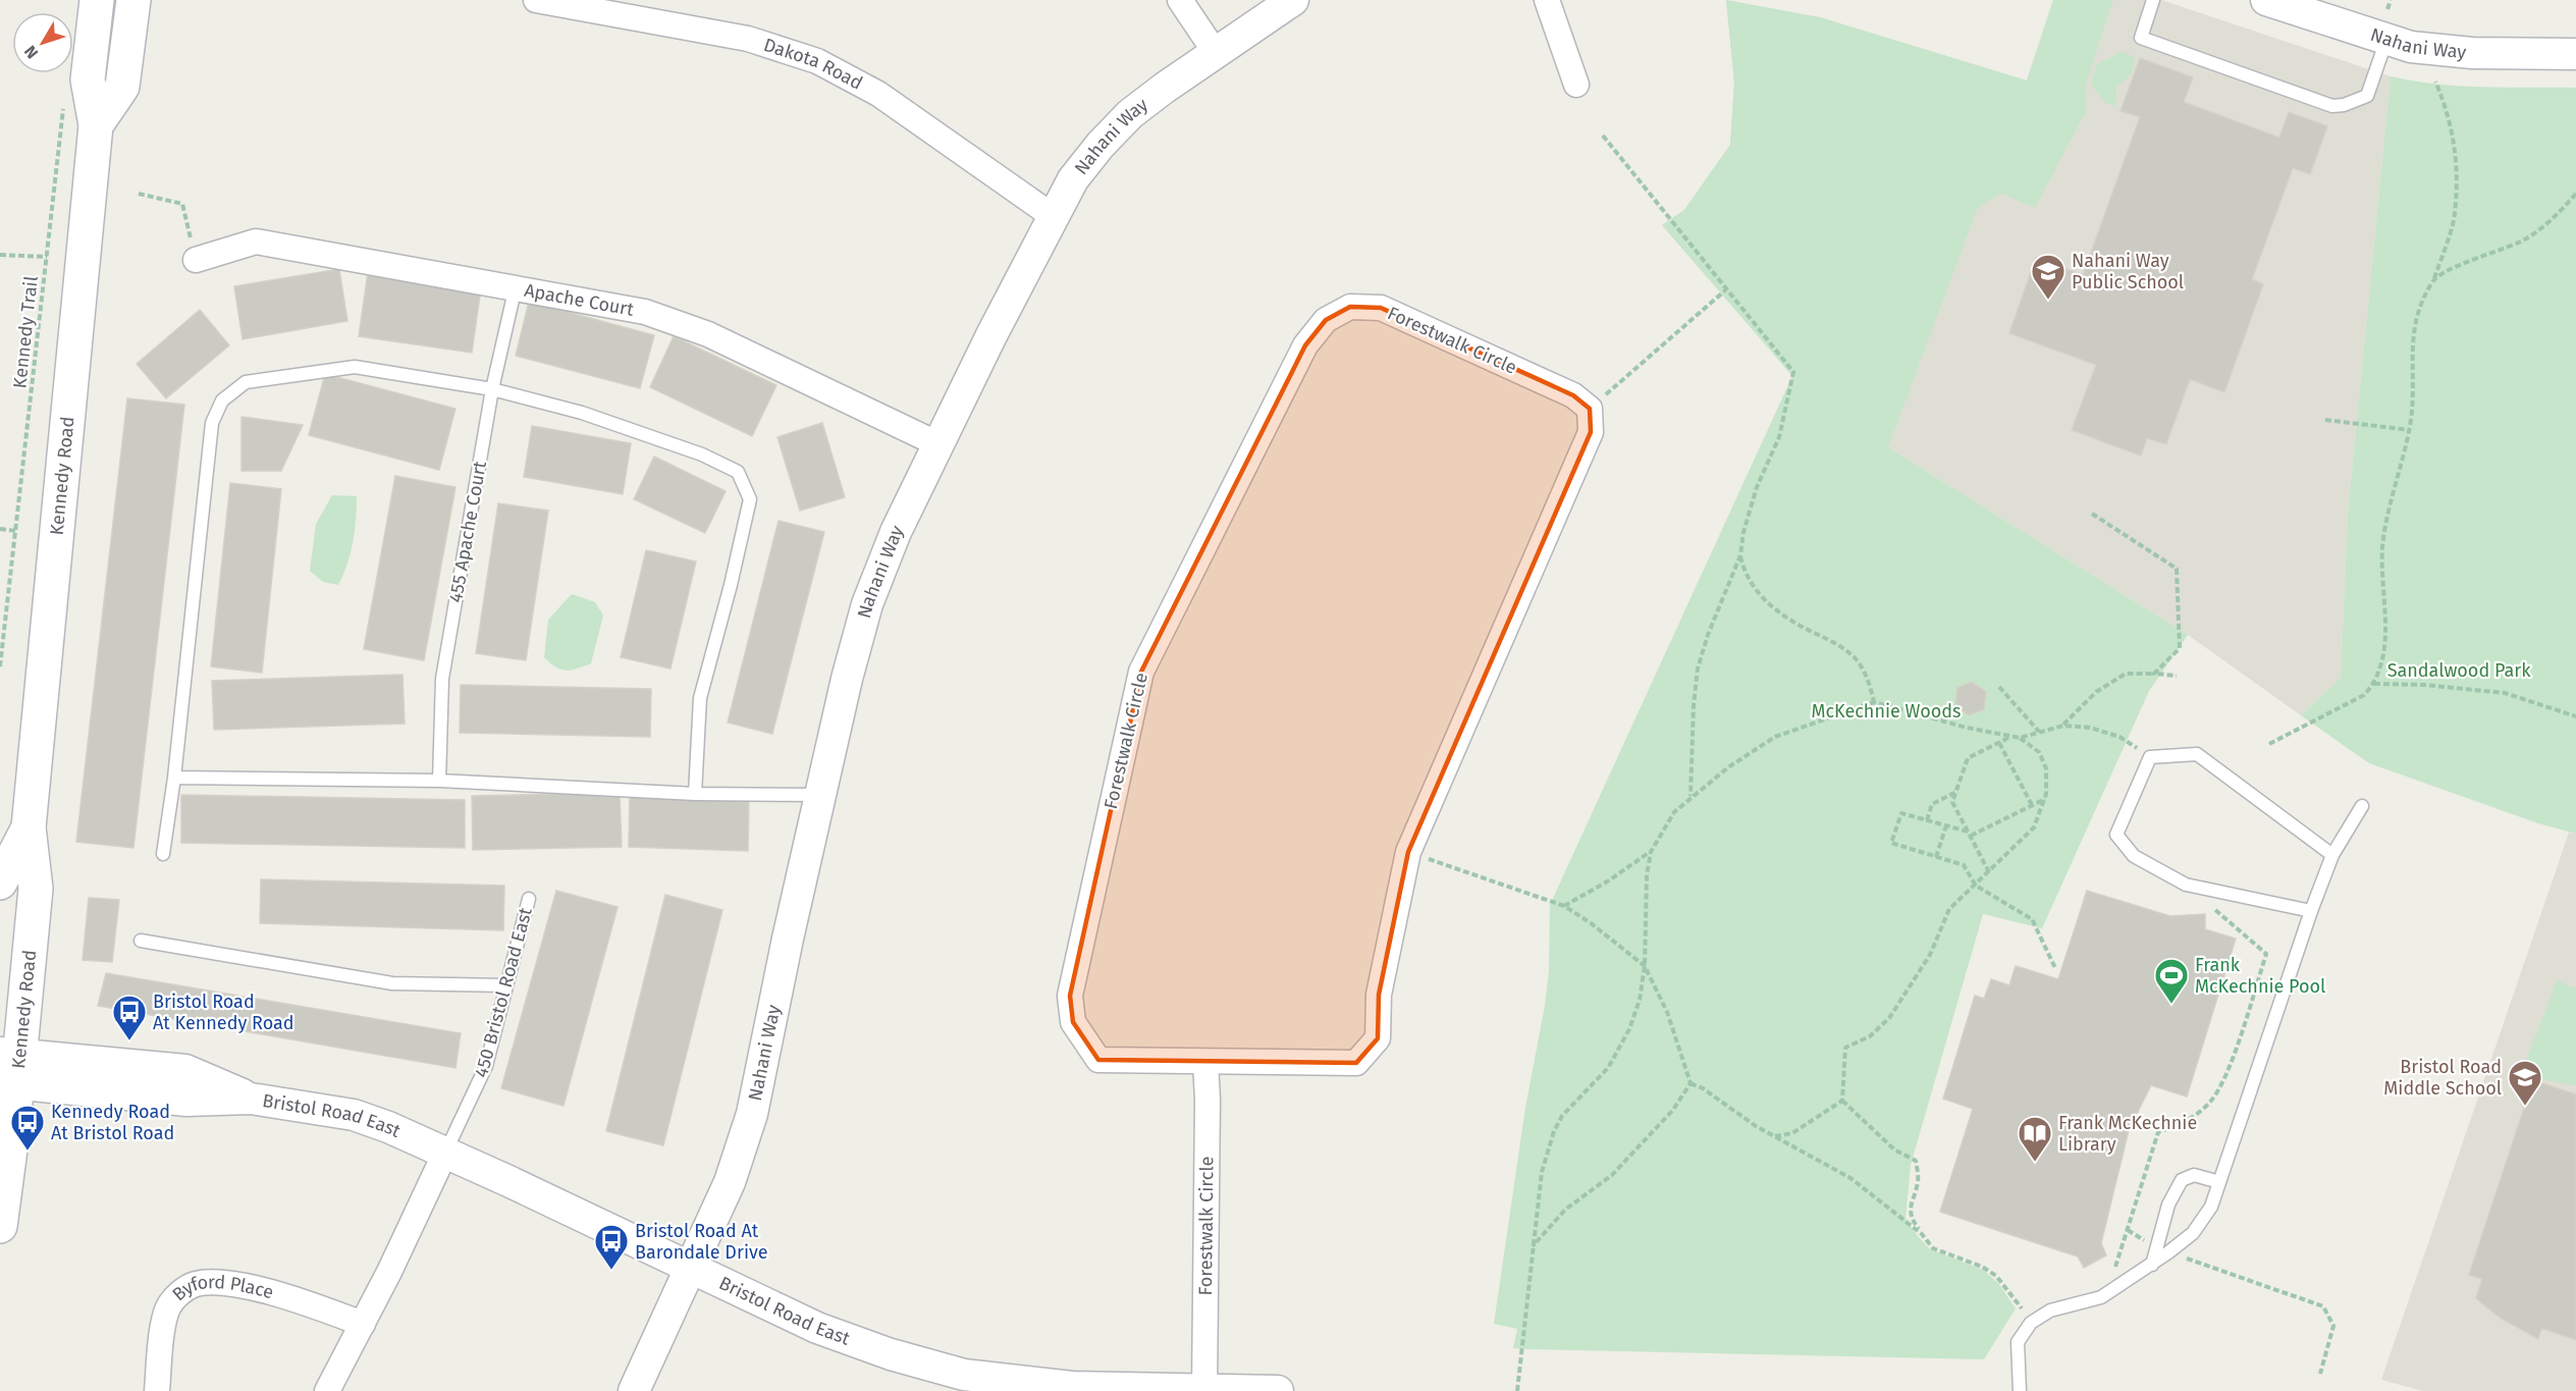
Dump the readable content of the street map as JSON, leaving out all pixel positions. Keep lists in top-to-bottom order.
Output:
{
  "streets": {
    "main road": ["Kennedy Road"],
    "street": [
      "Nahani Way",
      "Dakota Road",
      "Apache Court",
      "Forestwalk Circle",
      "Bristol Road East",
      "Byford Place"
    ],
    "lane": ["455 Apache Court", "450 Bristol Road East"],
    "path": ["Kennedy Trail"]
  },
  "crossings": [
    ["Nahani Way", "Dakota Road"],
    ["Nahani Way", "Apache Court"],
    ["Nahani Way", "Bristol Road East"],
    ["Apache Court", "455 Apache Court"],
    ["Forestwalk Circle", "Bristol Road East"],
    ["Kennedy Road", "Bristol Road East"],
    ["450 Bristol Road East", "Bristol Road East"]
  ],
  "parks": ["Sandalwood Park", "McKechnie Woods"],
  "places": {
    "school or university": ["Nahani Way Public School", "Bristol Road Middle School"],
    "sports": ["Frank McKechnie Pool"],
    "bus stop": ["Bristol Road At Kennedy Road", "Kennedy Road At Bristol Road", "Bristol Road At Barondale Drive"],
    "library": ["Frank McKechnie Library"]
  },
  "north": "bottom left"
}
